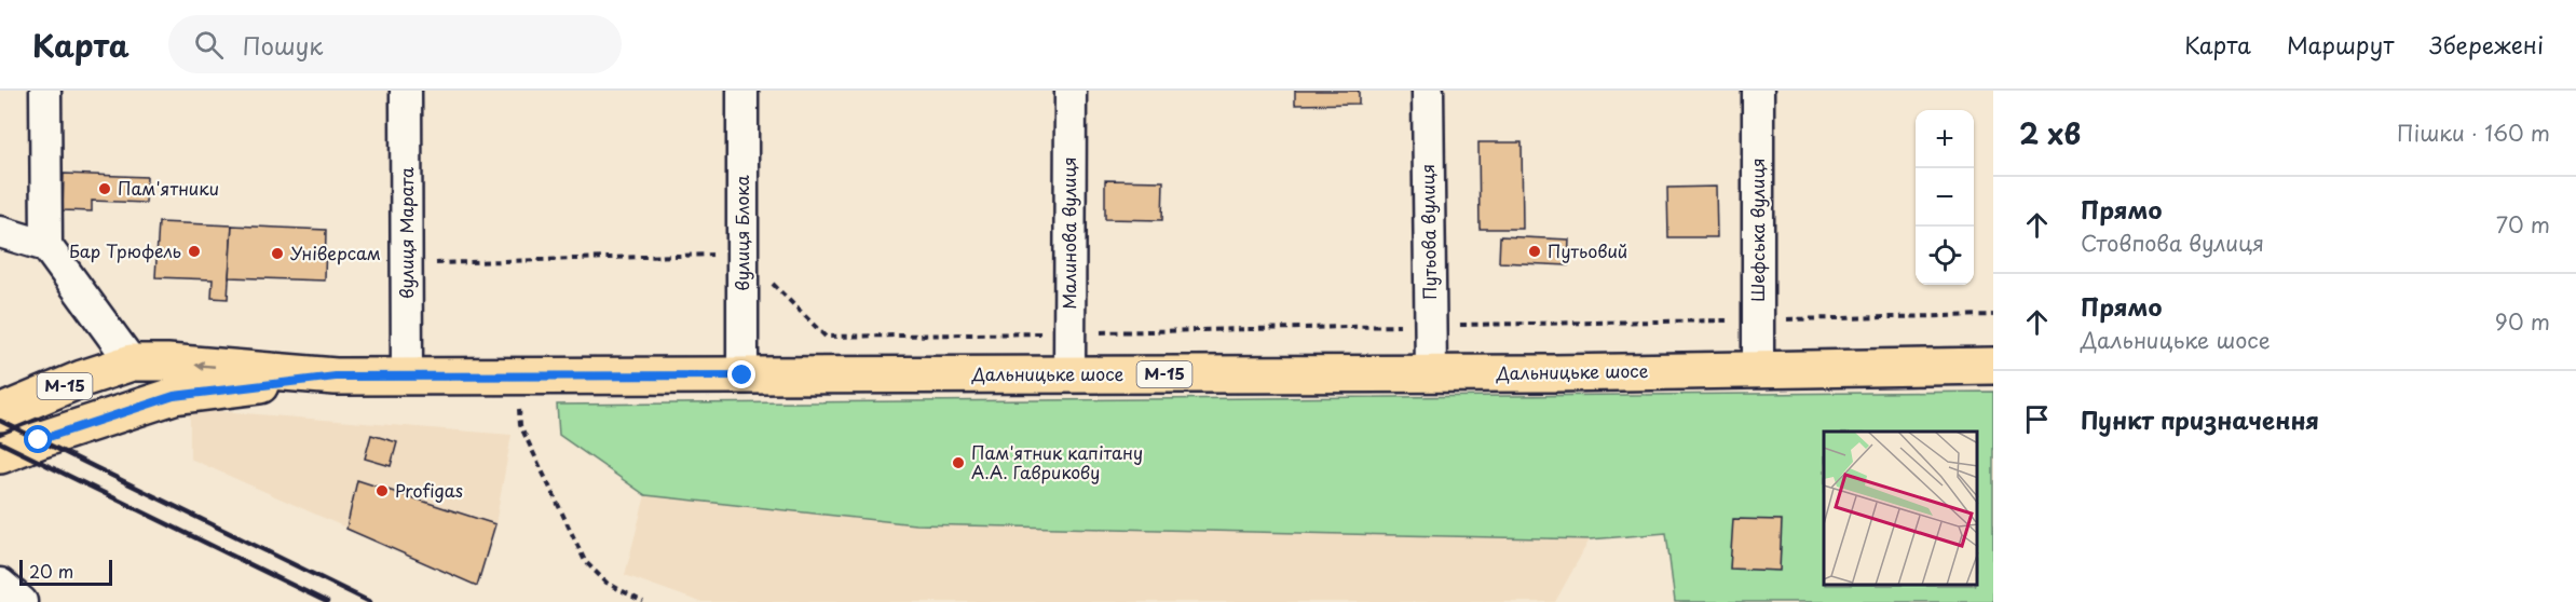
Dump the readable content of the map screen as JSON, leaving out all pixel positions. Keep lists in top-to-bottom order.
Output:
{
  "streets": {
    "main road": ["Дальницьке шосе", "М-15"],
    "street": [
      "Шефська вулиця",
      "Путьова вулиця",
      "вулиця Марата",
      "вулиця Блока",
      "Малинова вулиця"
    ]
  },
  "crossings": [
    ["Шефська вулиця", "Дальницьке шосе"],
    ["Путьова вулиця", "Дальницьке шосе"],
    ["вулиця Марата", "Дальницьке шосе"],
    ["вулиця Блока", "Дальницьке шосе"],
    ["Малинова вулиця", "Дальницьке шосе"],
    ["Дальницьке шосе", "М-15"]
  ],
  "places": [
    "Пам'ятники",
    "Бар Трюфель",
    "Путьовий",
    "Універсам",
    "Пам'ятник капітану А.А. Гаврикову",
    "Profigas"
  ],
  "scale_bar": "20 m",
  "page": {
    "header": "Карта",
    "search": "Пошук",
    "nav": ["Карта", "Маршрут", "Збережені"],
    "heading": ["2 хв", "Пішки · 160 m"],
    "map_buttons": ["+", "−"],
    "list": [
      ["Прямо", "Стовпова вулиця", "70 m"],
      ["Прямо", "Дальницьке шосе", "90 m"],
      "Пункт призначення"
    ],
    "scale": "20 m"
  }
}
